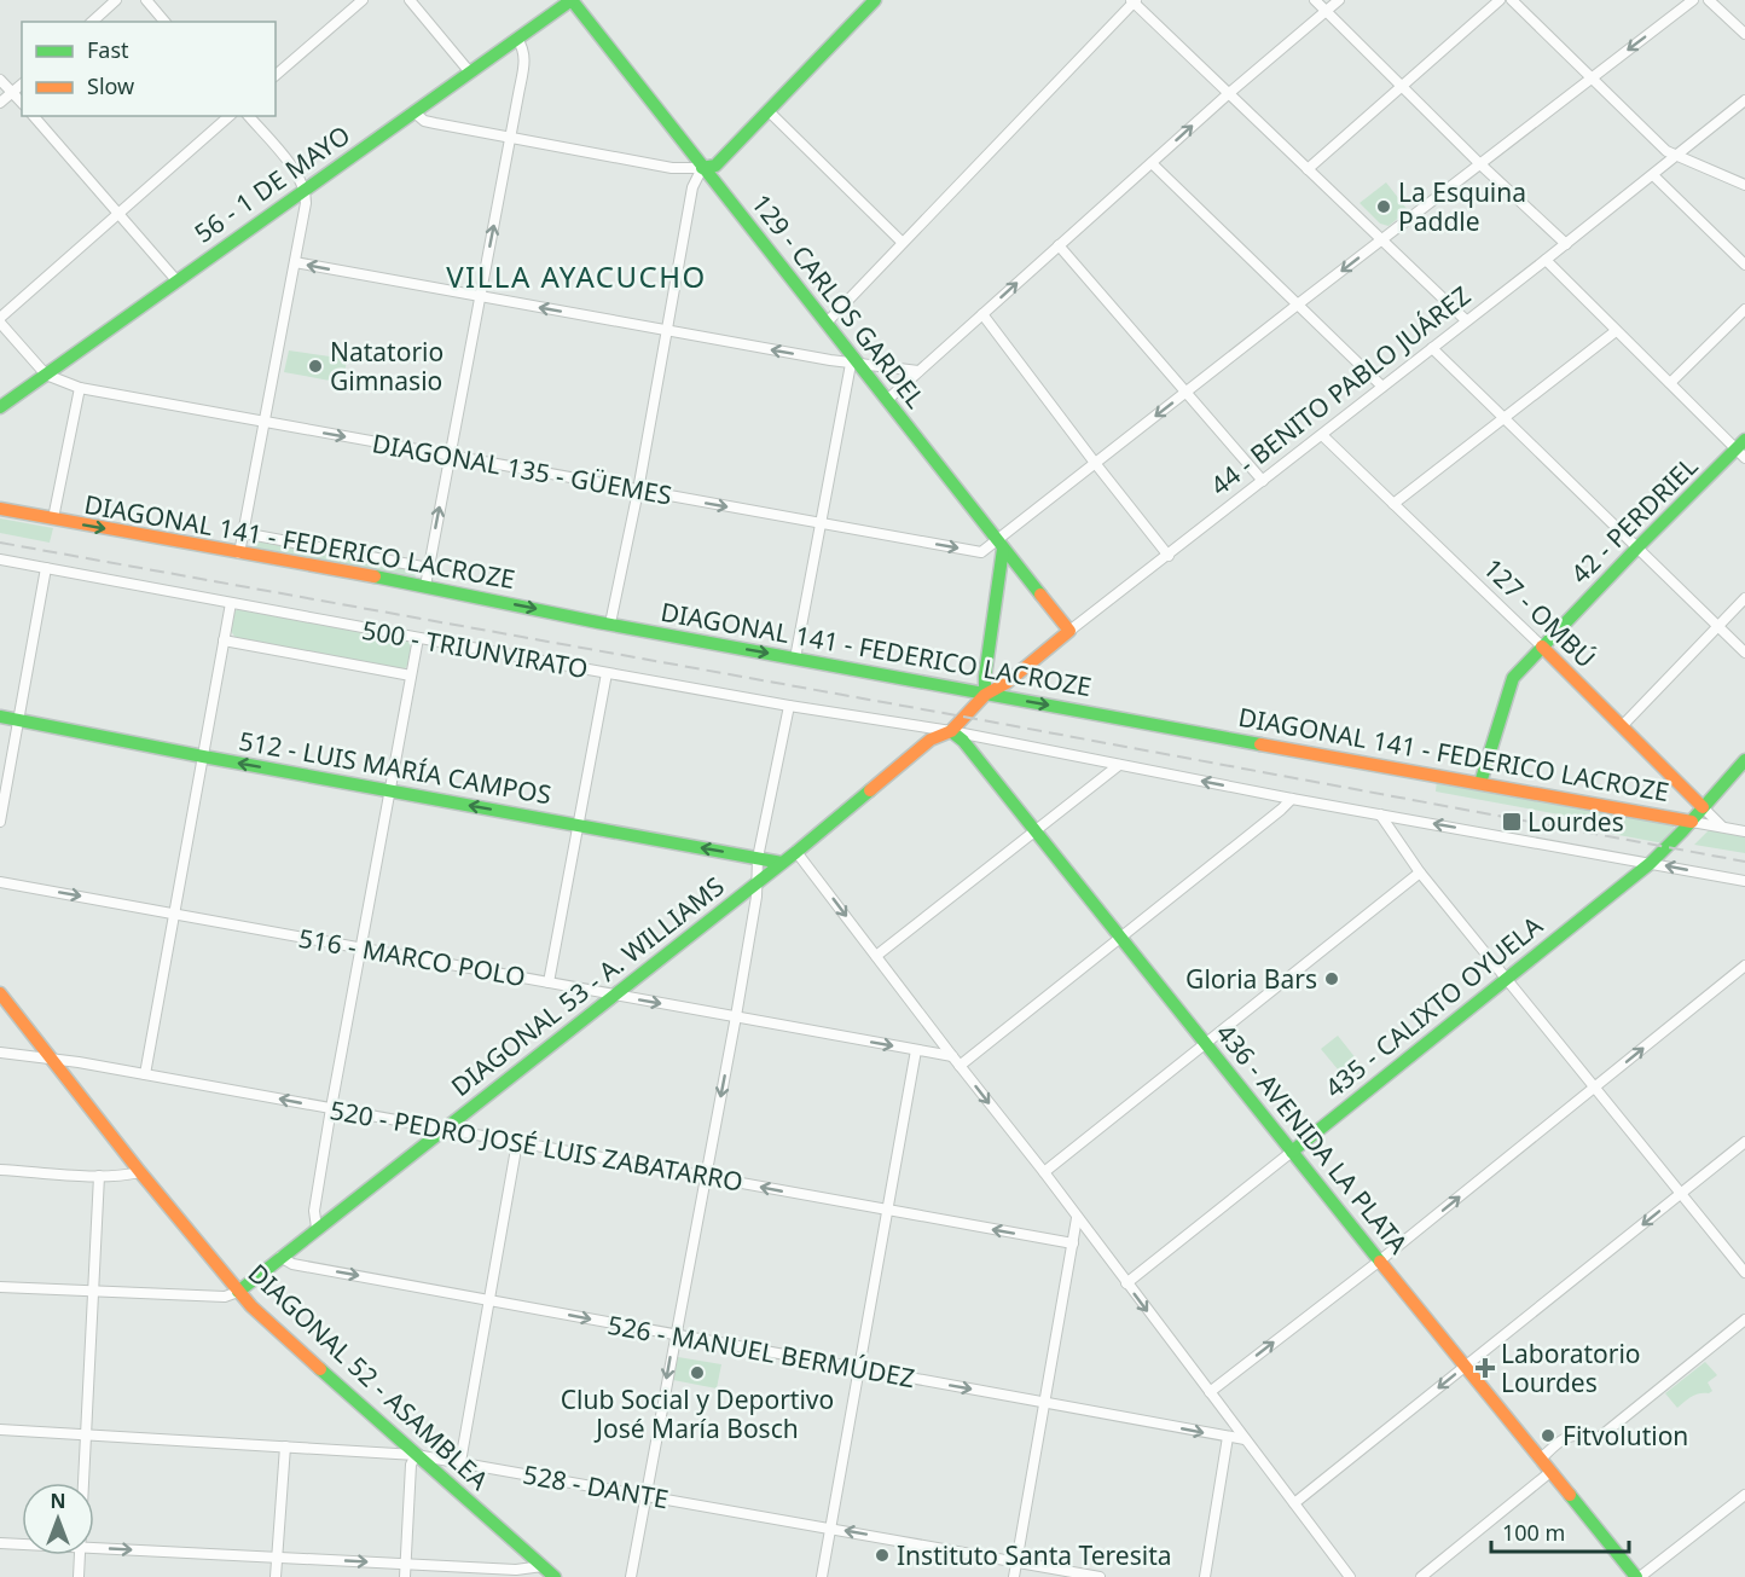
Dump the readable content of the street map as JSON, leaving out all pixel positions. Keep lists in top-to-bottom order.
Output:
{
  "streets": {
    "street": [
      "56 - 1 DE MAYO",
      "129 - CARLOS GARDEL",
      "44 - BENITO PABLO JUÁREZ",
      "DIAGONAL 135 - GÜEMES",
      "42 - PERDRIEL",
      "DIAGONAL 141 - FEDERICO LACROZE",
      "127 - OMBÚ",
      "500 - TRIUNVIRATO",
      "512 - LUIS MARÍA CAMPOS",
      "516 - MARCO POLO",
      "DIAGONAL 53 - A. WILLIAMS",
      "435 - CALIXTO OYUELA",
      "436 - AVENIDA LA PLATA",
      "520 - PEDRO JOSÉ LUIS ZABATARRO",
      "526 - MANUEL BERMÚDEZ",
      "DIAGONAL 52 - ASAMBLEA",
      "528 - DANTE"
    ]
  },
  "crossings": [
    ["56 - 1 DE MAYO", "129 - CARLOS GARDEL"],
    ["56 - 1 DE MAYO", "DIAGONAL 135 - GÜEMES"],
    ["129 - CARLOS GARDEL", "44 - BENITO PABLO JUÁREZ"],
    ["129 - CARLOS GARDEL", "DIAGONAL 135 - GÜEMES"],
    ["44 - BENITO PABLO JUÁREZ", "DIAGONAL 141 - FEDERICO LACROZE"],
    ["44 - BENITO PABLO JUÁREZ", "127 - OMBÚ"],
    ["44 - BENITO PABLO JUÁREZ", "DIAGONAL 53 - A. WILLIAMS"],
    ["42 - PERDRIEL", "DIAGONAL 141 - FEDERICO LACROZE"],
    ["42 - PERDRIEL", "127 - OMBÚ"],
    ["DIAGONAL 141 - FEDERICO LACROZE", "127 - OMBÚ"],
    ["DIAGONAL 141 - FEDERICO LACROZE", "435 - CALIXTO OYUELA"],
    ["127 - OMBÚ", "435 - CALIXTO OYUELA"],
    ["500 - TRIUNVIRATO", "DIAGONAL 53 - A. WILLIAMS"],
    ["500 - TRIUNVIRATO", "435 - CALIXTO OYUELA"],
    ["500 - TRIUNVIRATO", "436 - AVENIDA LA PLATA"],
    ["512 - LUIS MARÍA CAMPOS", "DIAGONAL 53 - A. WILLIAMS"],
    ["516 - MARCO POLO", "DIAGONAL 53 - A. WILLIAMS"],
    ["DIAGONAL 53 - A. WILLIAMS", "436 - AVENIDA LA PLATA"],
    ["DIAGONAL 53 - A. WILLIAMS", "520 - PEDRO JOSÉ LUIS ZABATARRO"],
    ["DIAGONAL 53 - A. WILLIAMS", "526 - MANUEL BERMÚDEZ"],
    ["DIAGONAL 53 - A. WILLIAMS", "DIAGONAL 52 - ASAMBLEA"],
    ["435 - CALIXTO OYUELA", "436 - AVENIDA LA PLATA"],
    ["520 - PEDRO JOSÉ LUIS ZABATARRO", "DIAGONAL 52 - ASAMBLEA"],
    ["DIAGONAL 52 - ASAMBLEA", "528 - DANTE"]
  ],
  "one_way": [
    "DIAGONAL 135 - GÜEMES",
    "DIAGONAL 141 - FEDERICO LACROZE",
    "512 - LUIS MARÍA CAMPOS",
    "516 - MARCO POLO",
    "520 - PEDRO JOSÉ LUIS ZABATARRO",
    "526 - MANUEL BERMÚDEZ"
  ],
  "districts": ["VILLA AYACUCHO"],
  "places": {
    "other": [
      "La Esquina Paddle",
      "Natatorio Gimnasio",
      "Gloria Bars",
      "Club Social y Deportivo José María Bosch",
      "Fitvolution",
      "Instituto Santa Teresita"
    ],
    "transit": ["Lourdes"],
    "health": ["Laboratorio Lourdes"]
  },
  "legend": ["Fast", "Slow"],
  "scale_bar": "100 m",
  "north": "top"
}
